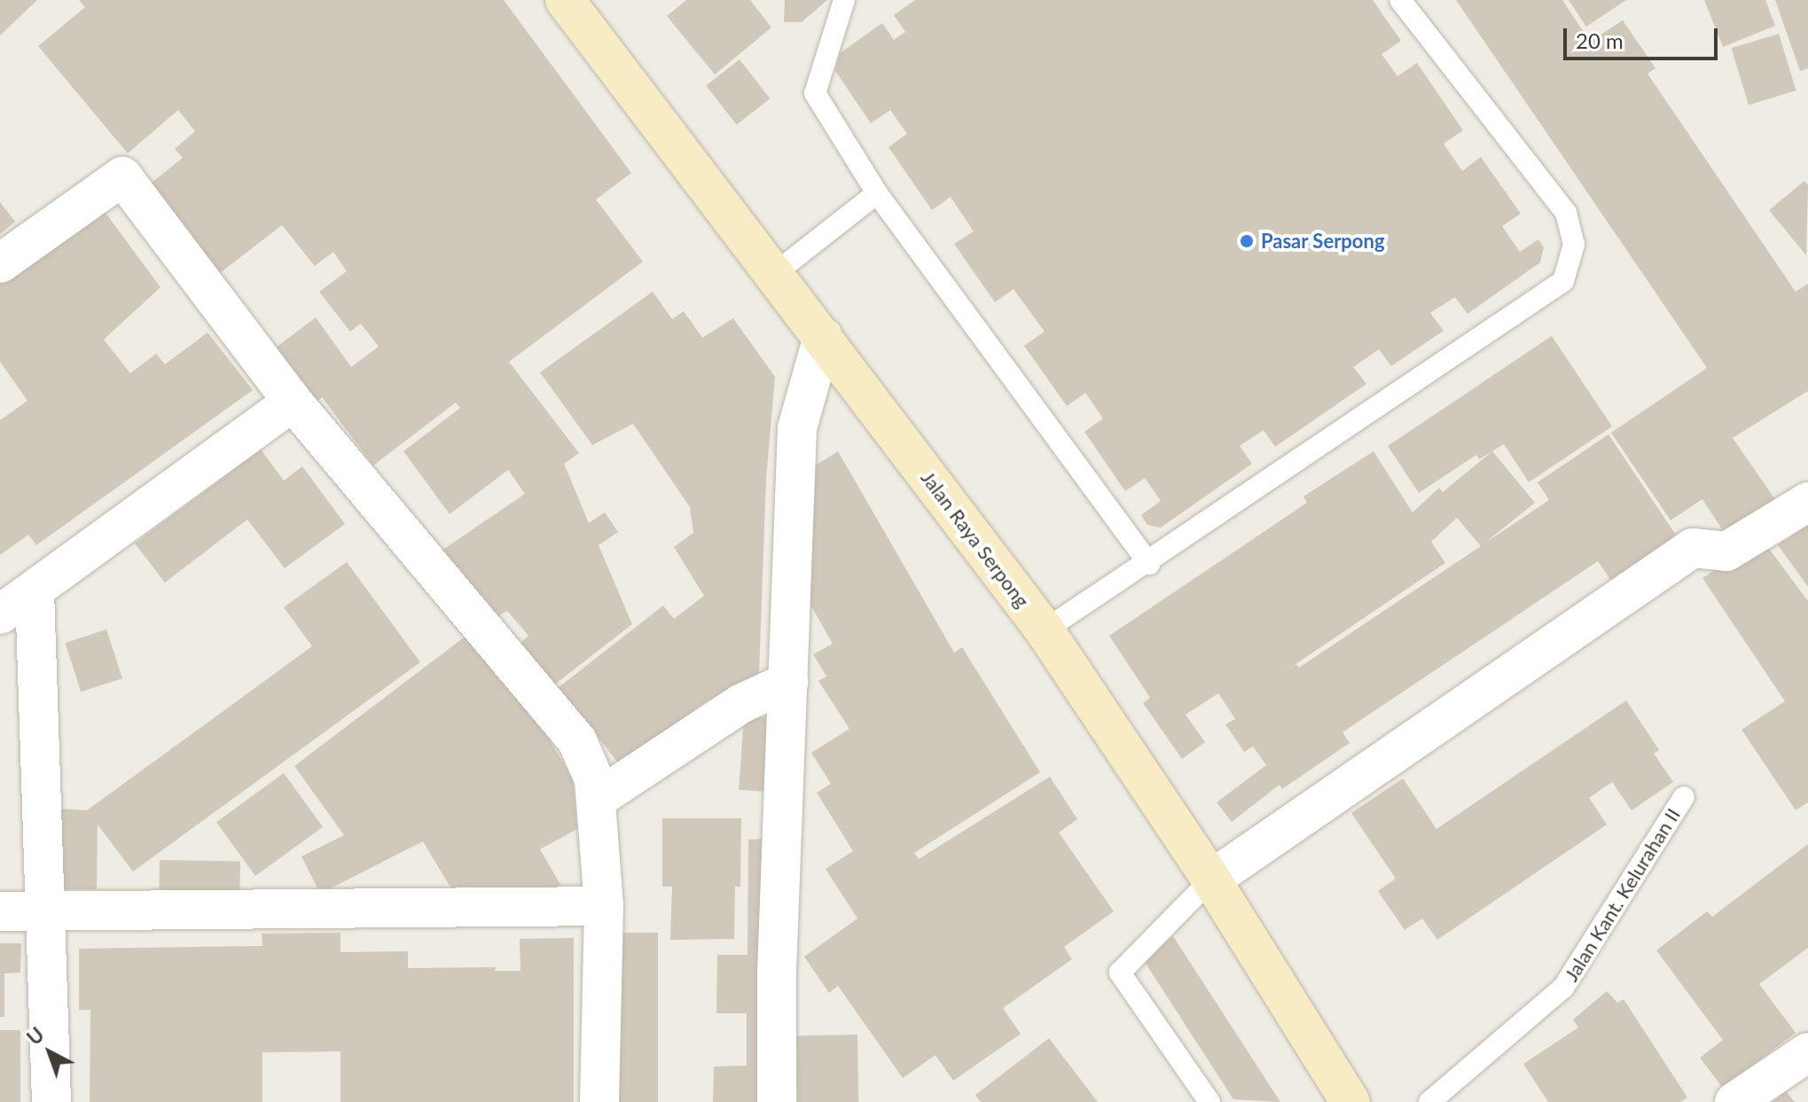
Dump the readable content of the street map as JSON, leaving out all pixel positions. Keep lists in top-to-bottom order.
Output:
{
  "streets": {
    "main road": ["Jalan Raya Serpong"],
    "lane": ["Jalan Kant. Kelurahan II"]
  },
  "places": ["Pasar Serpong"],
  "scale_bar": "20 m",
  "north": "top left"
}
